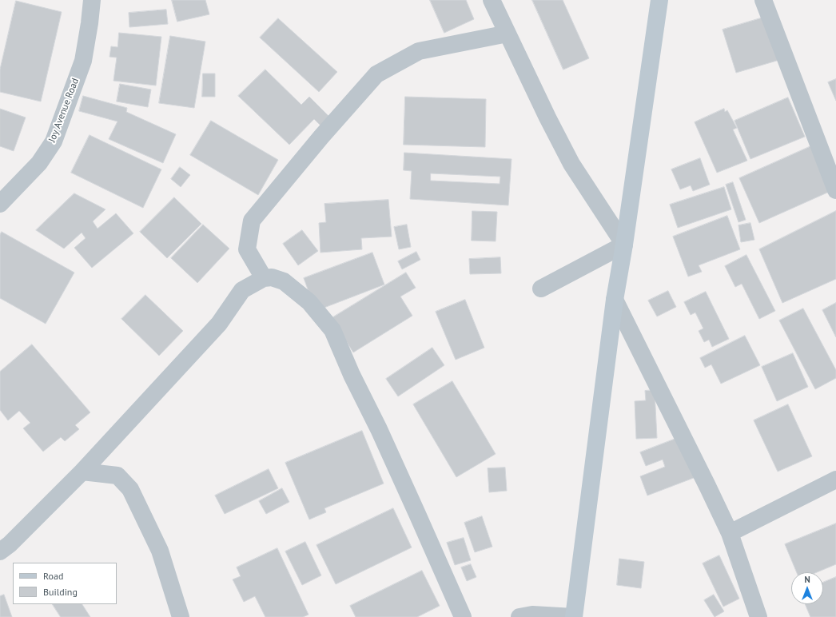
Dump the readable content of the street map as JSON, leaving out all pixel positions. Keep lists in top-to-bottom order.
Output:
{
  "streets": {
    "street": ["Joy Avenue Road"]
  },
  "legend": ["Road", "Building"],
  "north": "top"
}
